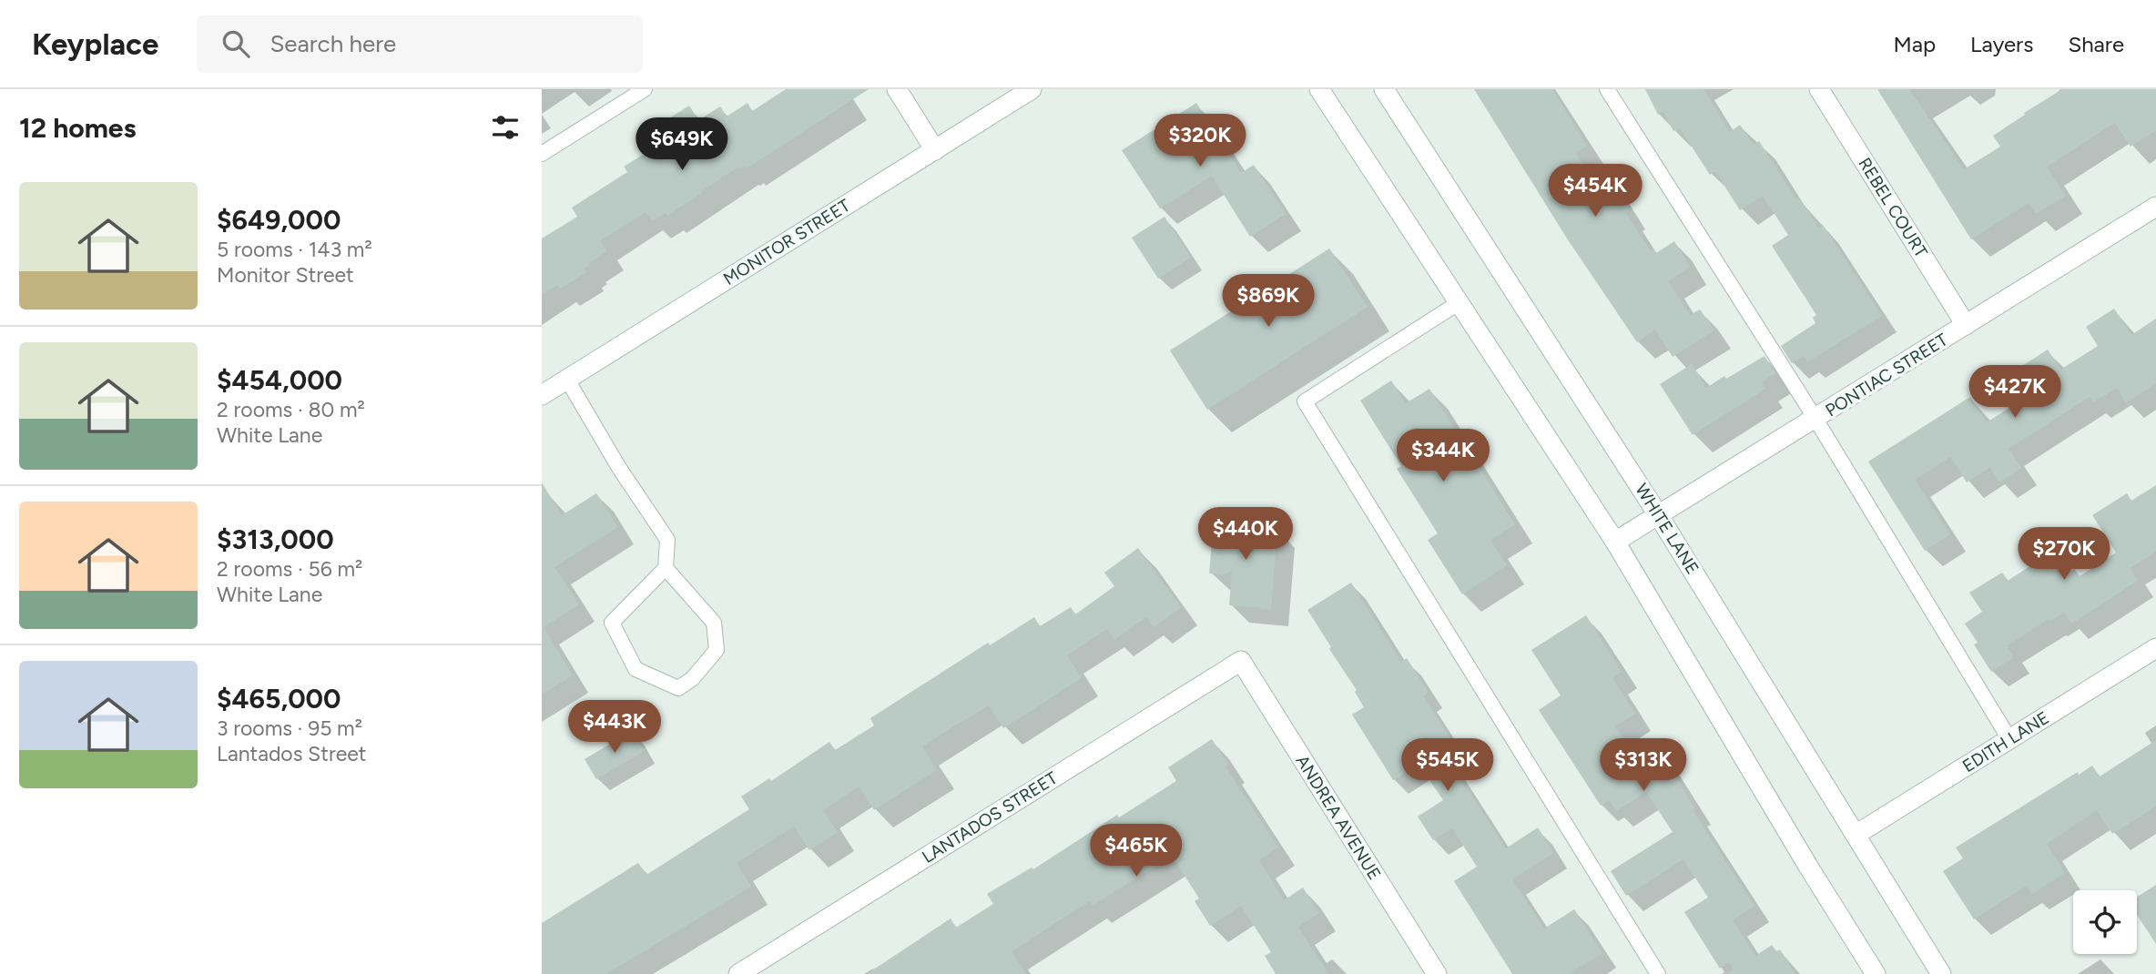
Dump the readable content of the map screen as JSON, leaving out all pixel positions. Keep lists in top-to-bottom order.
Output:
{
  "streets": {
    "street": [
      "REBEL COURT",
      "MONITOR STREET",
      "PONTIAC STREET",
      "WHITE LANE",
      "EDITH LANE",
      "LANTADOS STREET",
      "ANDREA AVENUE"
    ]
  },
  "crossings": [
    ["REBEL COURT", "PONTIAC STREET"],
    ["PONTIAC STREET", "WHITE LANE"],
    ["WHITE LANE", "EDITH LANE"],
    ["LANTADOS STREET", "ANDREA AVENUE"]
  ],
  "page": {
    "header": "Keyplace",
    "search": "Search here",
    "nav": ["Map", "Layers", "Share"],
    "heading": "12 homes",
    "price": [
      "$320K",
      "$649K",
      "$454K",
      "$869K",
      "$427K",
      "$344K",
      "$440K",
      "$270K",
      "$443K",
      "$545K",
      "$313K",
      "$465K"
    ],
    "list": [
      {
        "name": "$649,000",
        "note": "5 rooms · 143 m² · Monitor Street"
      },
      {
        "name": "$454,000",
        "note": "2 rooms · 80 m² · White Lane"
      },
      {
        "name": "$313,000",
        "note": "2 rooms · 56 m² · White Lane"
      },
      {
        "name": "$465,000",
        "note": "3 rooms · 95 m² · Lantados Street"
      }
    ]
  }
}
